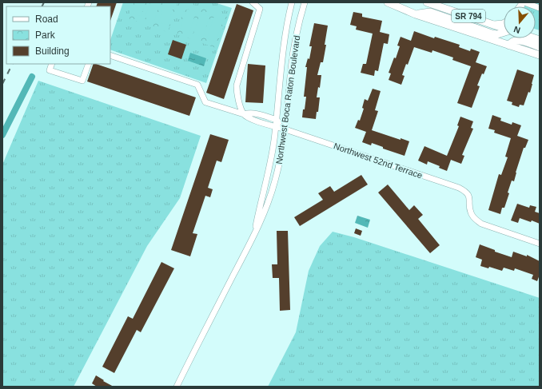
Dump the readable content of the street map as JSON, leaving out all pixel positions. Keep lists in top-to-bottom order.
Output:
{
  "streets": {
    "main road": ["SR 794"],
    "street": ["Northwest Boca Raton Boulevard", "Northwest 52nd Terrace"]
  },
  "crossings": [
    ["Northwest Boca Raton Boulevard", "Northwest 52nd Terrace"]
  ],
  "legend": ["Road", "Park", "Building"],
  "north": "bottom"
}
